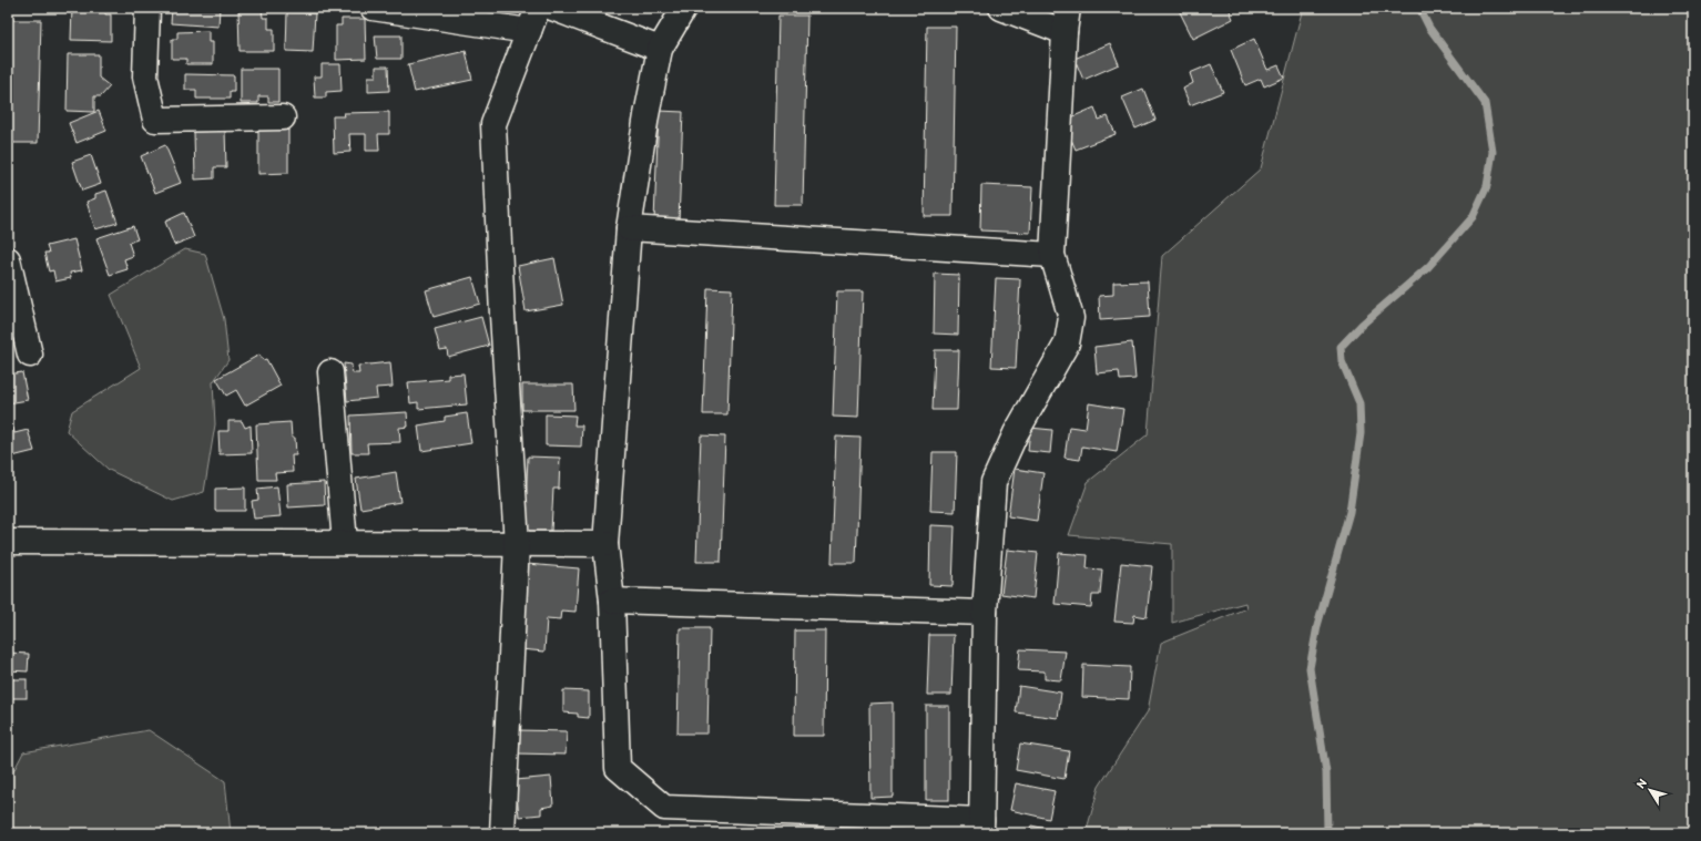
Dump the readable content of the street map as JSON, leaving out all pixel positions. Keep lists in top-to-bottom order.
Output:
{
  "north": "top left"
}
